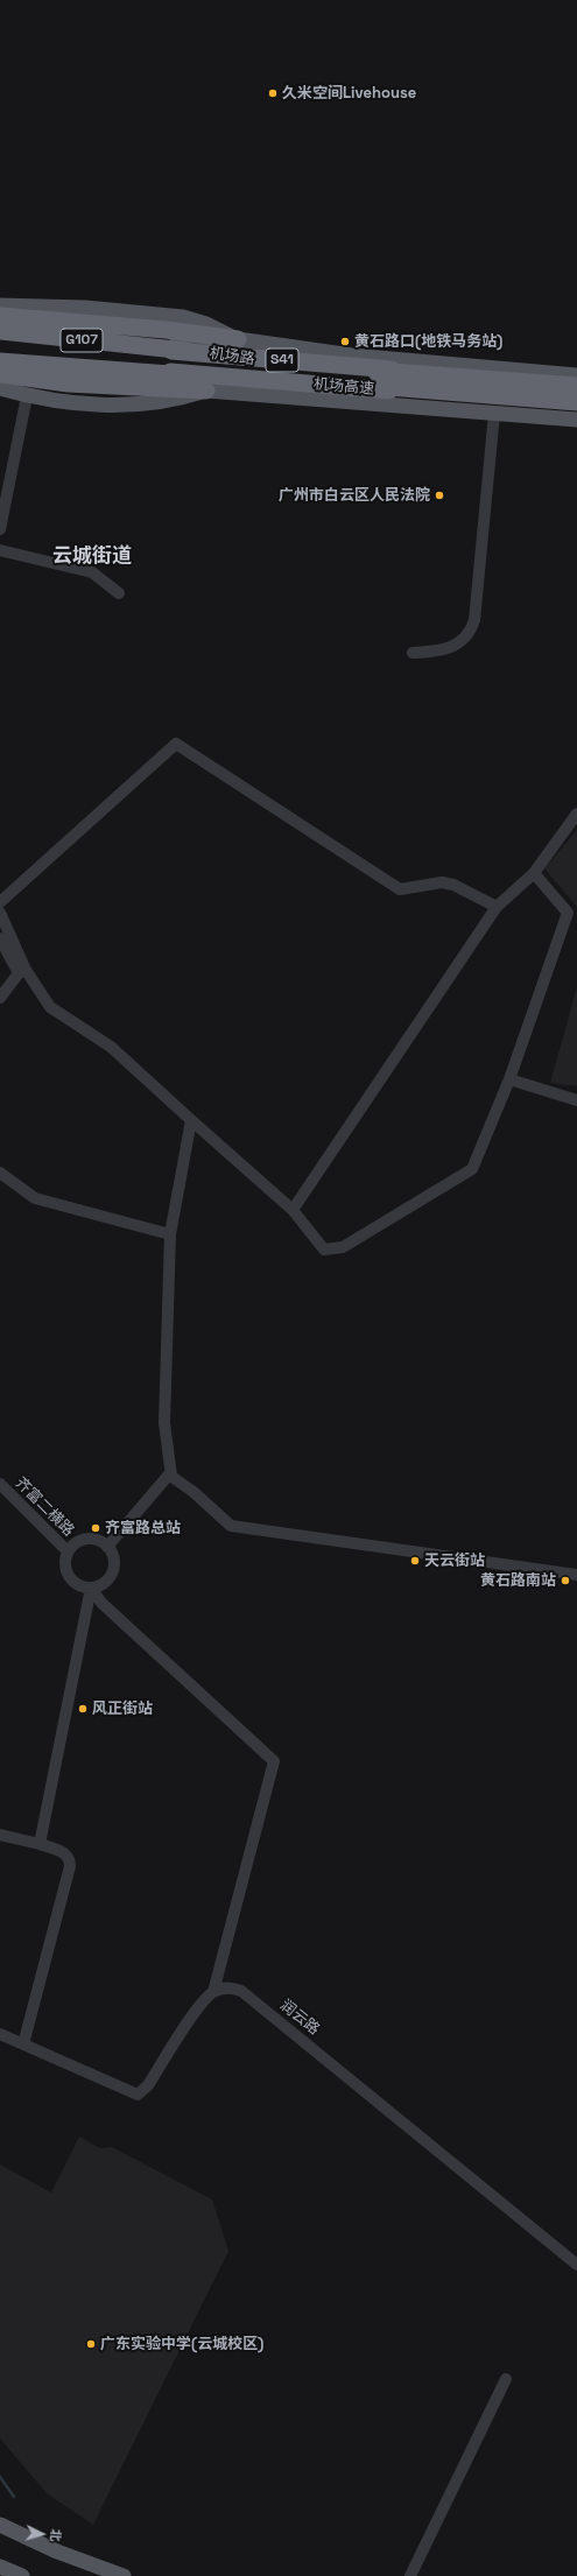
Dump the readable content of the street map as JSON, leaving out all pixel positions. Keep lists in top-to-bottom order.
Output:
{
  "streets": {
    "highway": [
      "G107",
      "机场路",
      "S41",
      "机场高速"
    ],
    "street": ["齐富二横路", "润云路"]
  },
  "crossings": [
    ["机场路", "机场高速"]
  ],
  "districts": ["云城街道"],
  "places": [
    "久米空间Livehouse",
    "黄石路口(地铁马务站)",
    "广州市白云区人民法院",
    "齐富路总站",
    "天云街站",
    "黄石路南站",
    "风正街站",
    "广东实验中学(云城校区)"
  ],
  "north": "right"
}
